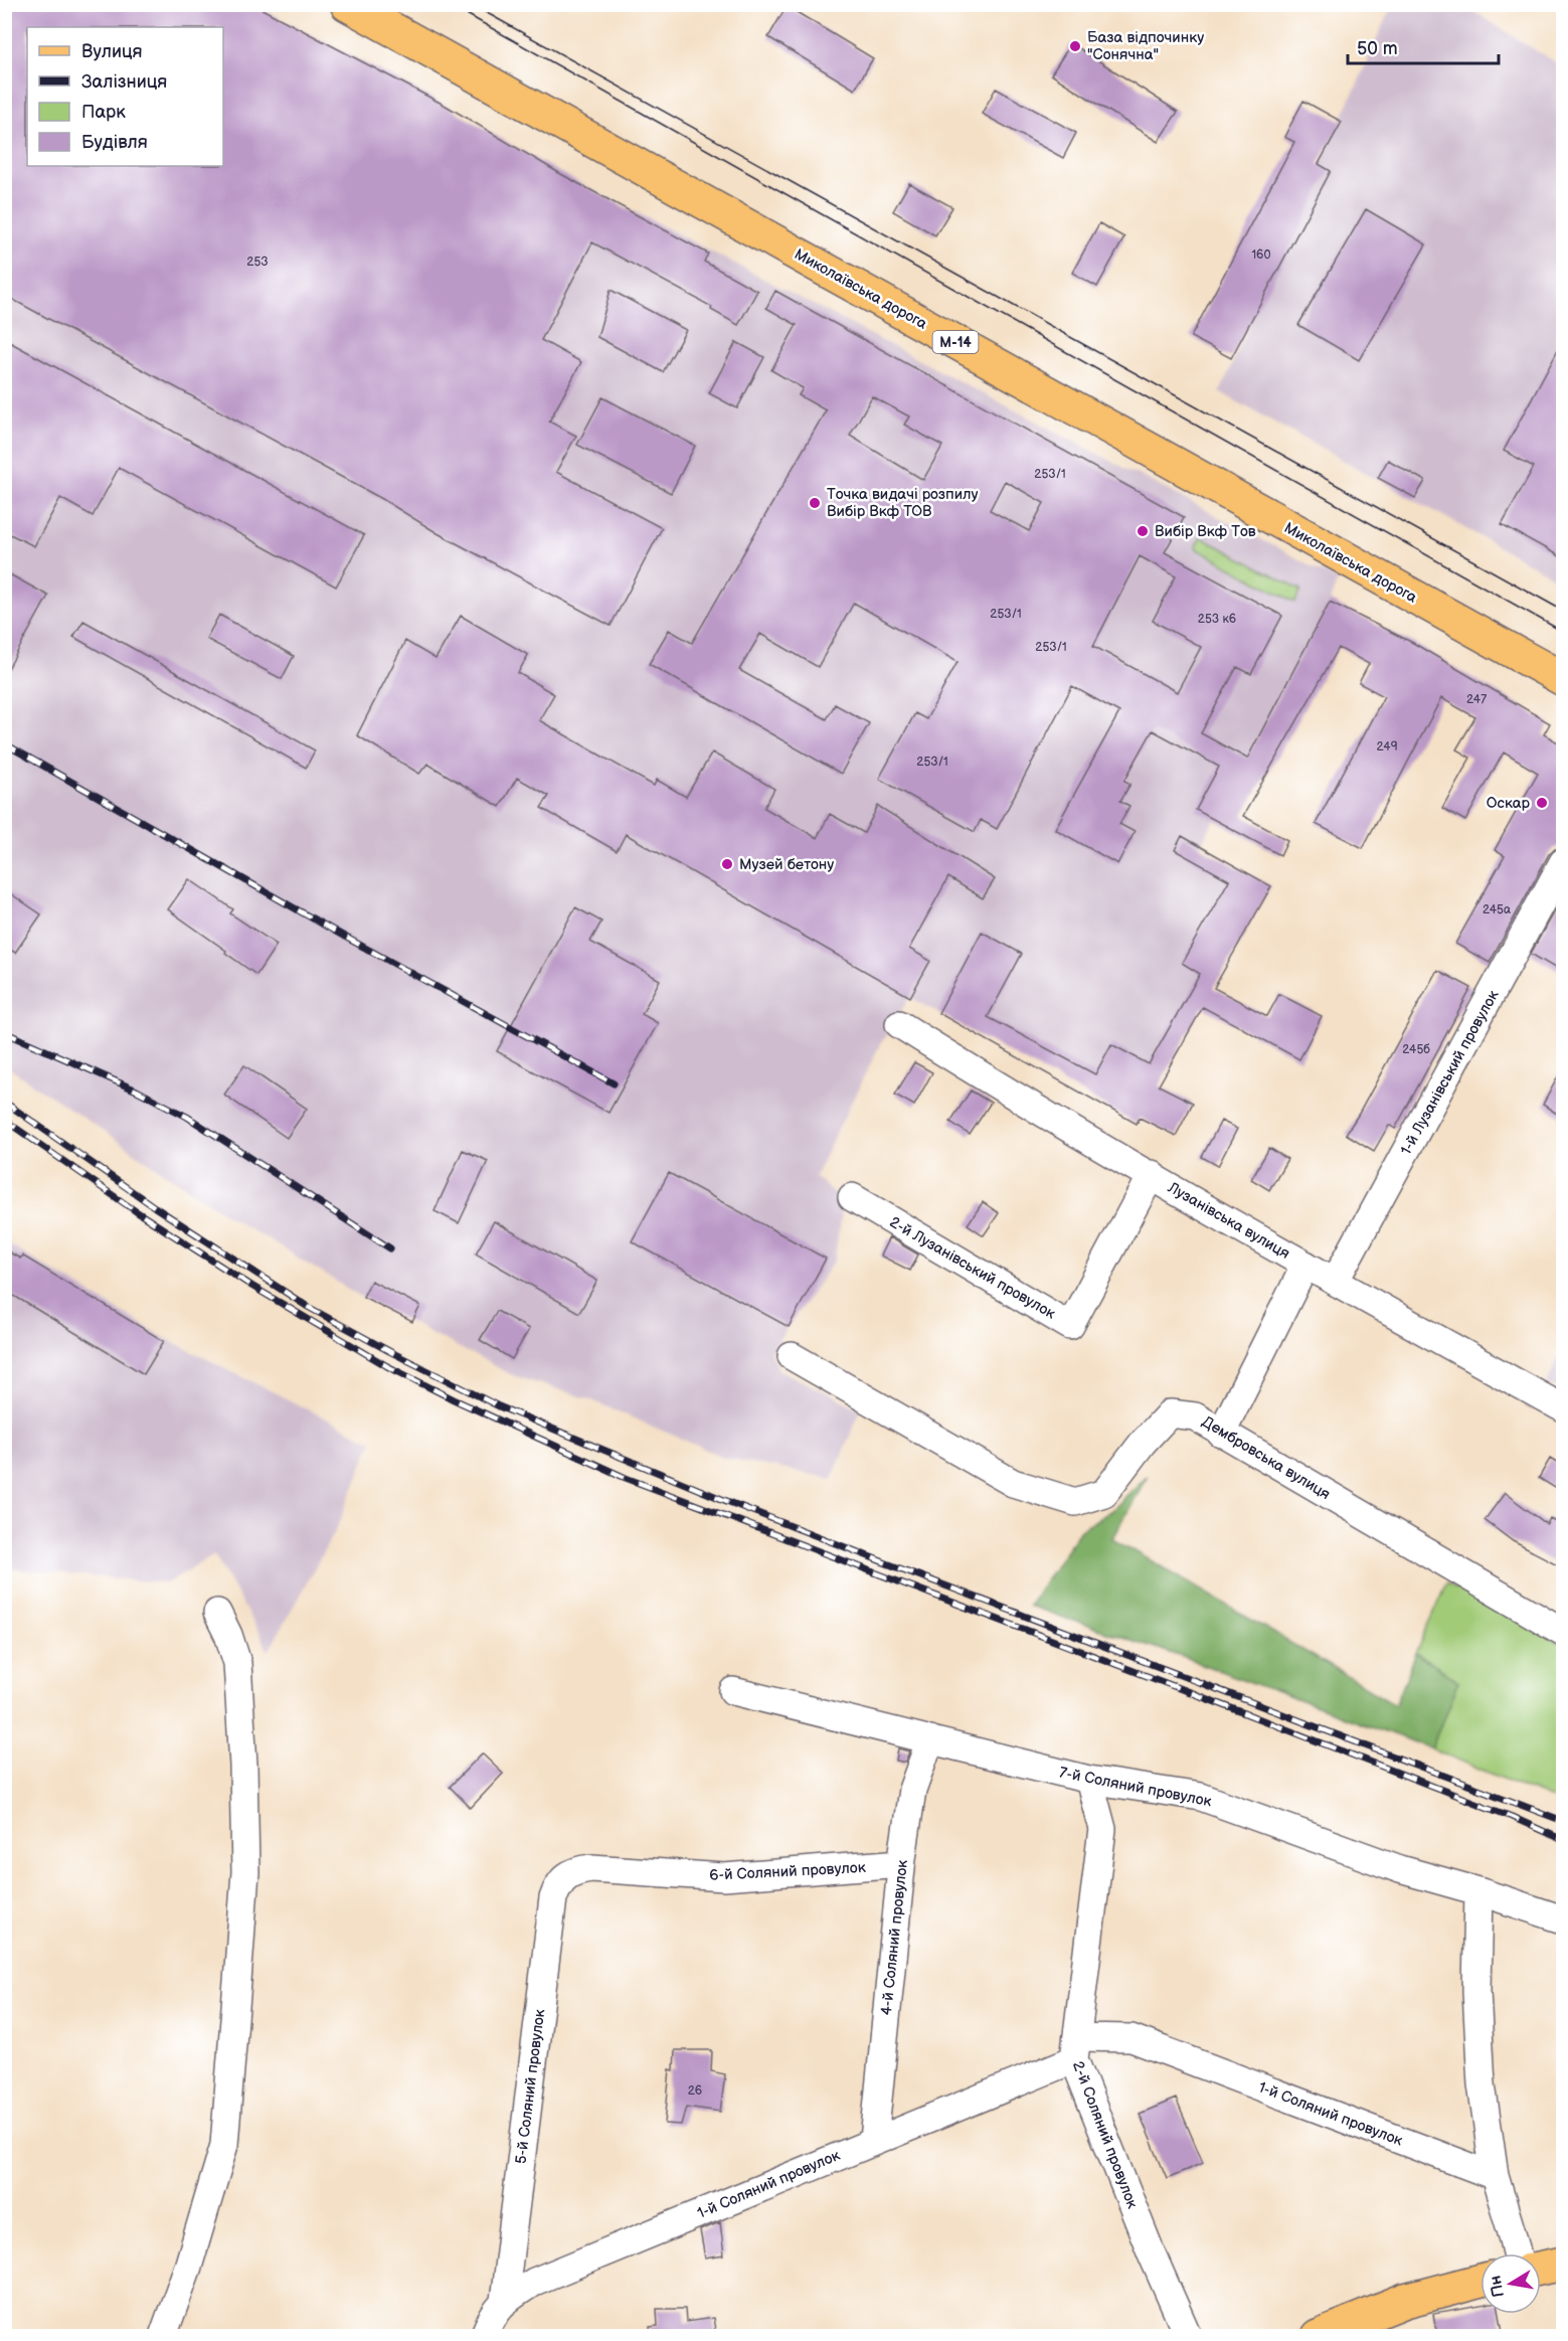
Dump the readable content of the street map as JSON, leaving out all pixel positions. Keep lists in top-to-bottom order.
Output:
{
  "streets": {
    "main road": ["Миколаївська дорога", "М-14"],
    "street": [
      "1-й Лузанівський провулок",
      "Лузанівська вулиця",
      "2-й Лузанівський провулок",
      "Дембровська вулиця",
      "7-й Соляний провулок",
      "6-й Соляний провулок",
      "4-й Соляний провулок",
      "5-й Соляний провулок",
      "1-й Соляний провулок",
      "2-й Соляний провулок"
    ]
  },
  "crossings": [
    ["1-й Лузанівський провулок", "Лузанівська вулиця"],
    ["Лузанівська вулиця", "2-й Лузанівський провулок"],
    ["7-й Соляний провулок", "4-й Соляний провулок"],
    ["7-й Соляний провулок", "2-й Соляний провулок"],
    ["6-й Соляний провулок", "4-й Соляний провулок"],
    ["6-й Соляний провулок", "5-й Соляний провулок"],
    ["4-й Соляний провулок", "1-й Соляний провулок"],
    ["5-й Соляний провулок", "1-й Соляний провулок"],
    ["1-й Соляний провулок", "2-й Соляний провулок"]
  ],
  "places": [
    "База відпочинку \"Сонячна\"",
    "Точка видачі розпилу Вибір Вкф ТОВ",
    "Вибір Вкф Тов",
    "Оскар",
    "Музей бетону"
  ],
  "house_numbers": [
    "160",
    "253",
    "253/1",
    "253/1",
    "253 к6",
    "253/1",
    "247",
    "249",
    "253/1",
    "245а",
    "245б",
    "26"
  ],
  "legend": [
    "Вулиця",
    "Залізниця",
    "Парк",
    "Будівля"
  ],
  "scale_bar": "50 m",
  "north": "left"
}
